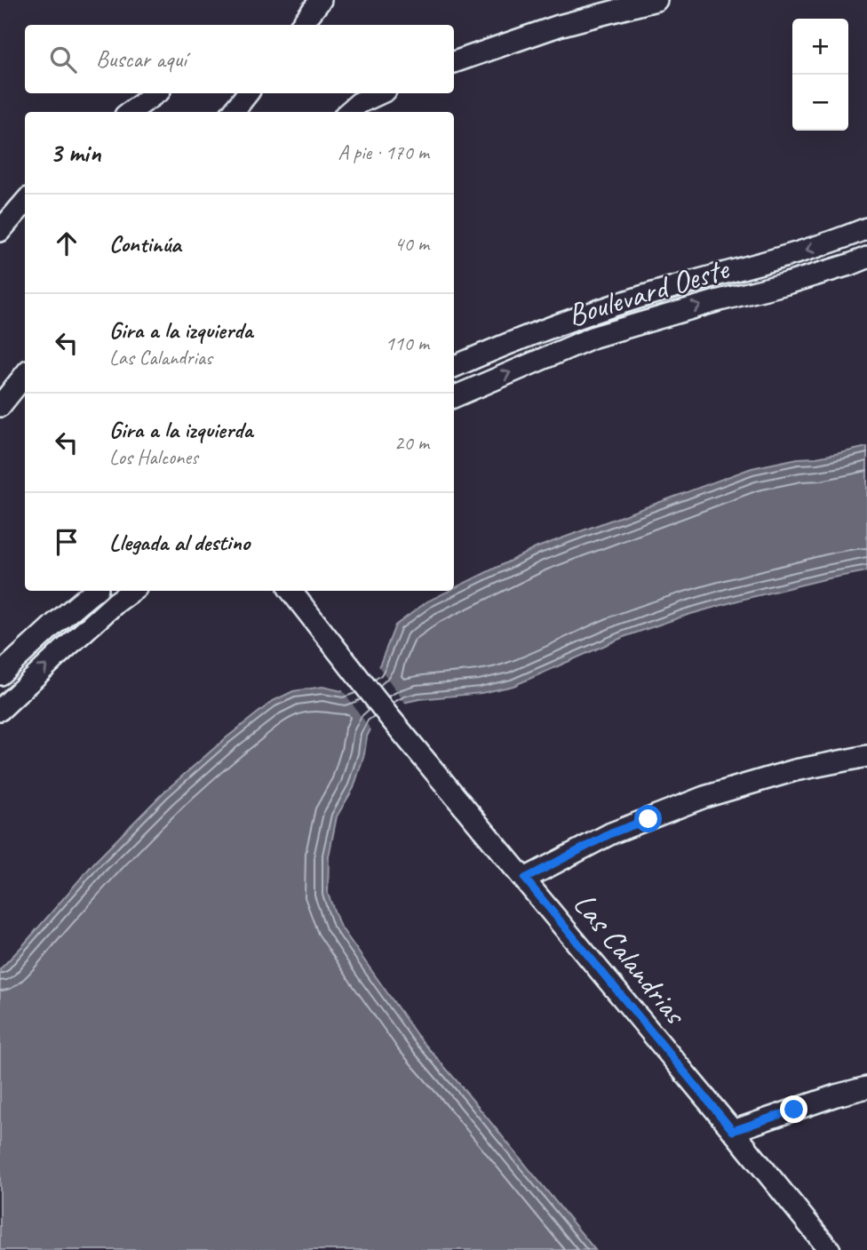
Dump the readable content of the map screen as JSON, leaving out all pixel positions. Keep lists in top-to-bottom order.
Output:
{
  "streets": {
    "street": ["Boulevard Oeste", "Las Calandrias"]
  },
  "page": {
    "map_buttons": ["+", "−"],
    "search": "Buscar aquí",
    "heading": ["3 min", "A pie · 170 m"],
    "list": [
      ["Continúa", "40 m"],
      ["Gira a la izquierda", "Las Calandrias", "110 m"],
      ["Gira a la izquierda", "Los Halcones", "20 m"],
      "Llegada al destino"
    ]
  }
}
